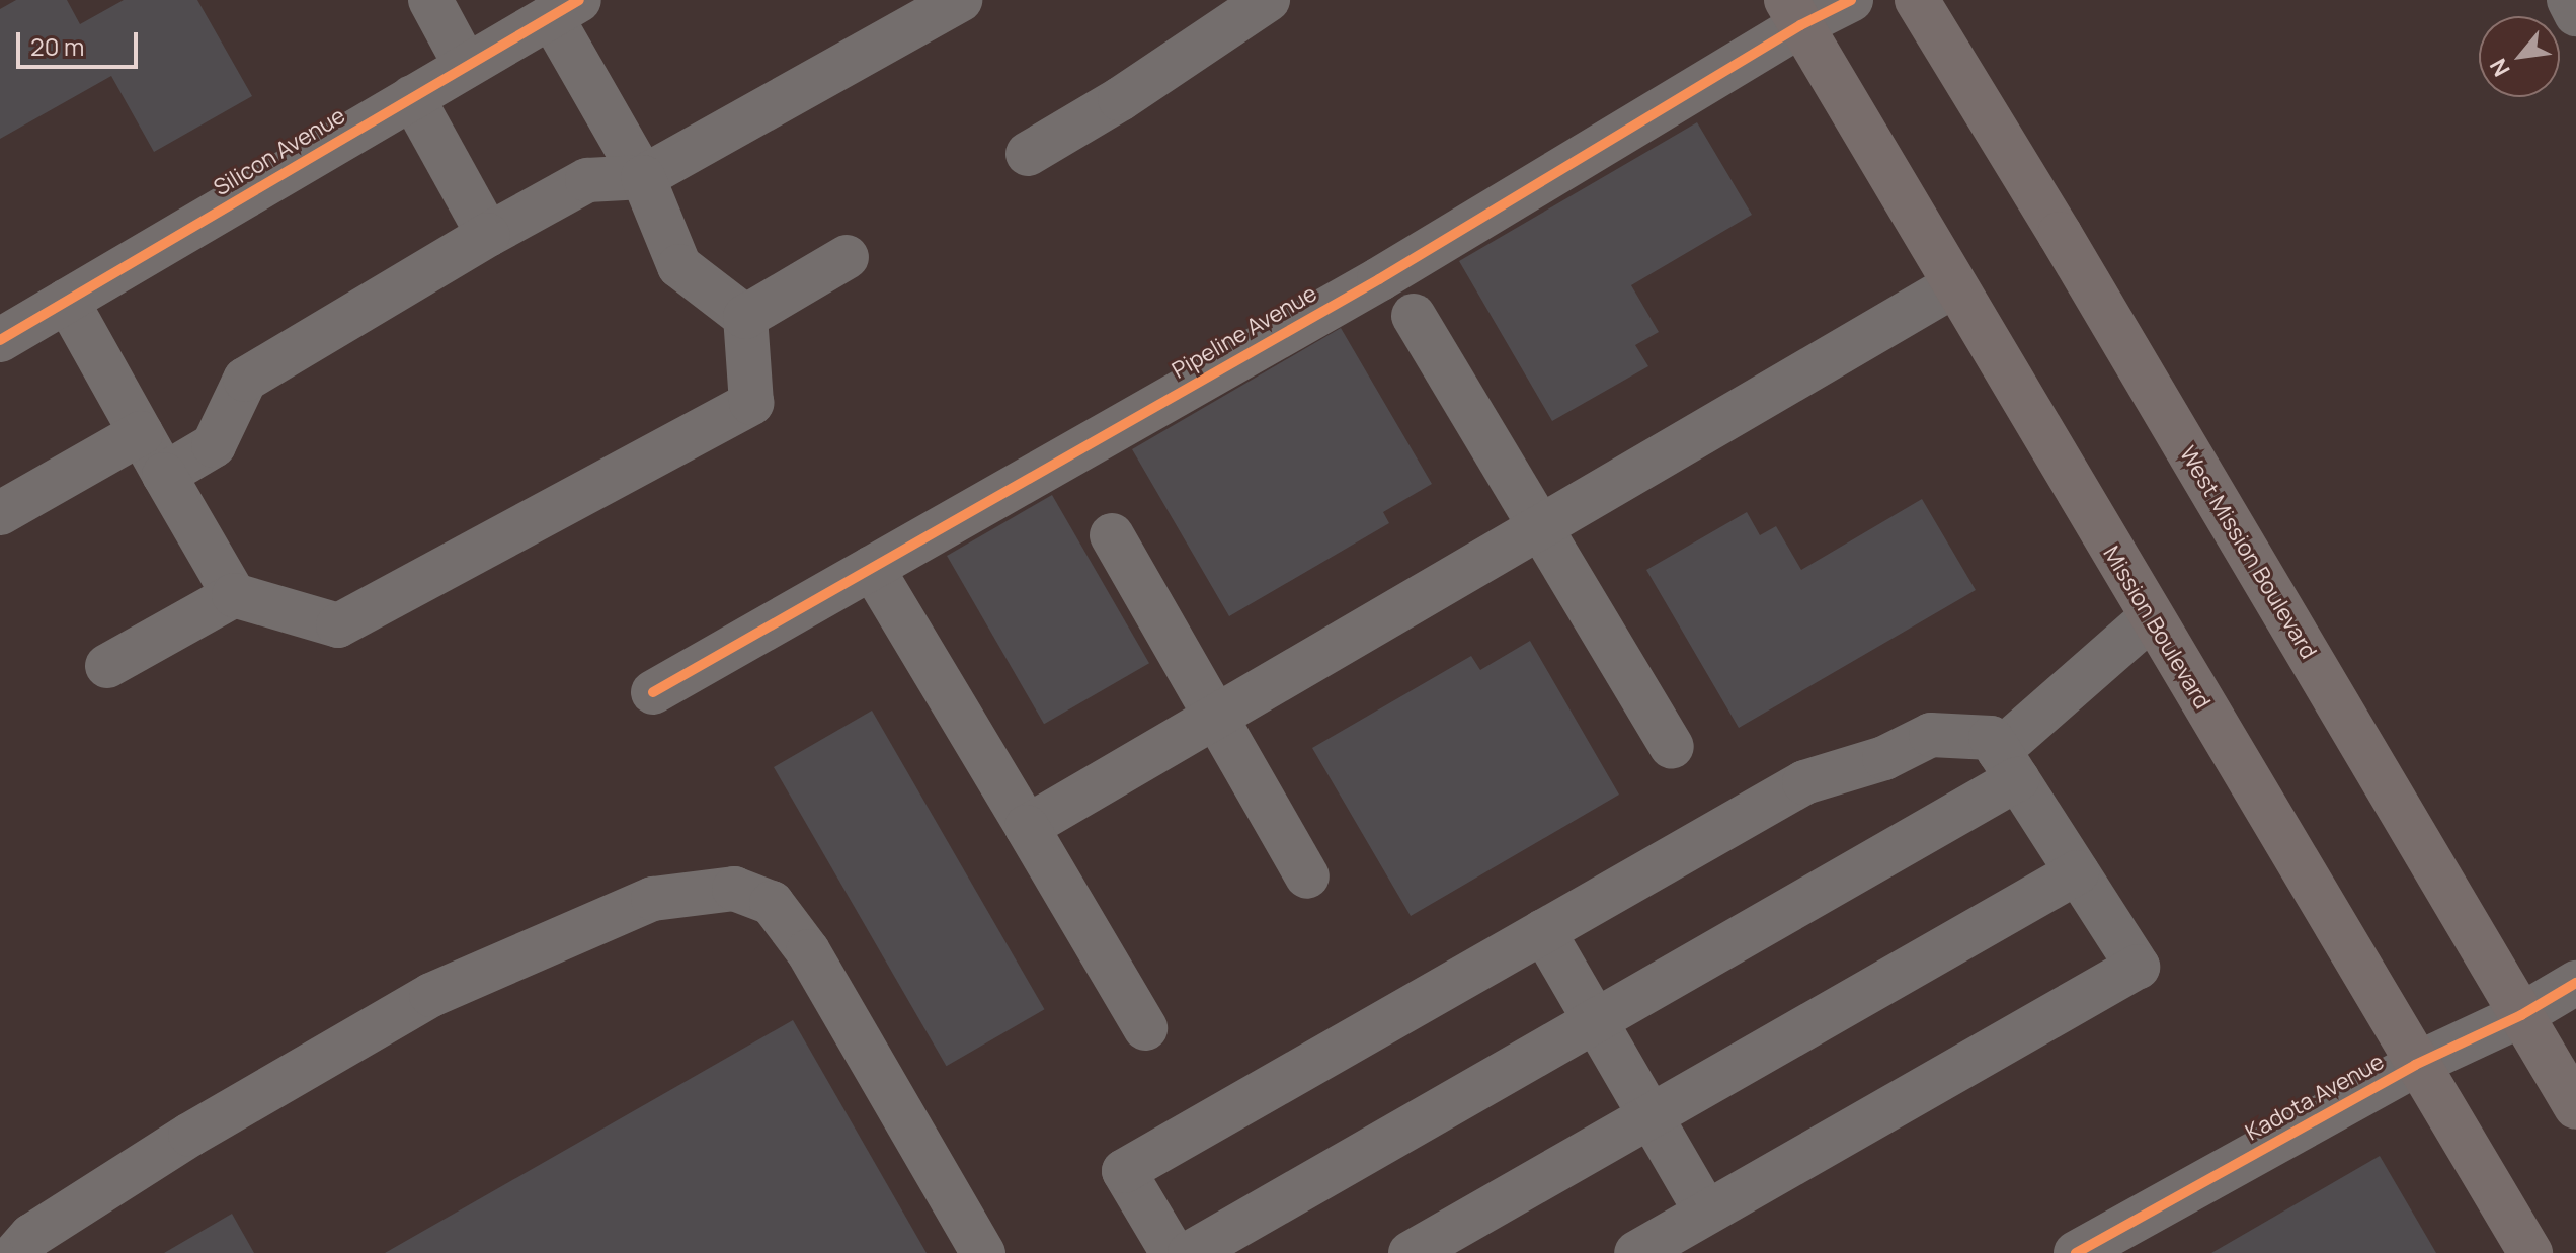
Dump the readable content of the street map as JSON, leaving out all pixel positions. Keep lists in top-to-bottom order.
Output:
{
  "streets": {
    "main road": ["West Mission Boulevard", "Mission Boulevard"],
    "street": ["Silicon Avenue", "Pipeline Avenue", "Kadota Avenue"]
  },
  "crossings": [
    ["Pipeline Avenue", "Mission Boulevard"],
    ["West Mission Boulevard", "Kadota Avenue"],
    ["Mission Boulevard", "Kadota Avenue"]
  ],
  "scale_bar": "20 m",
  "north": "bottom left"
}
